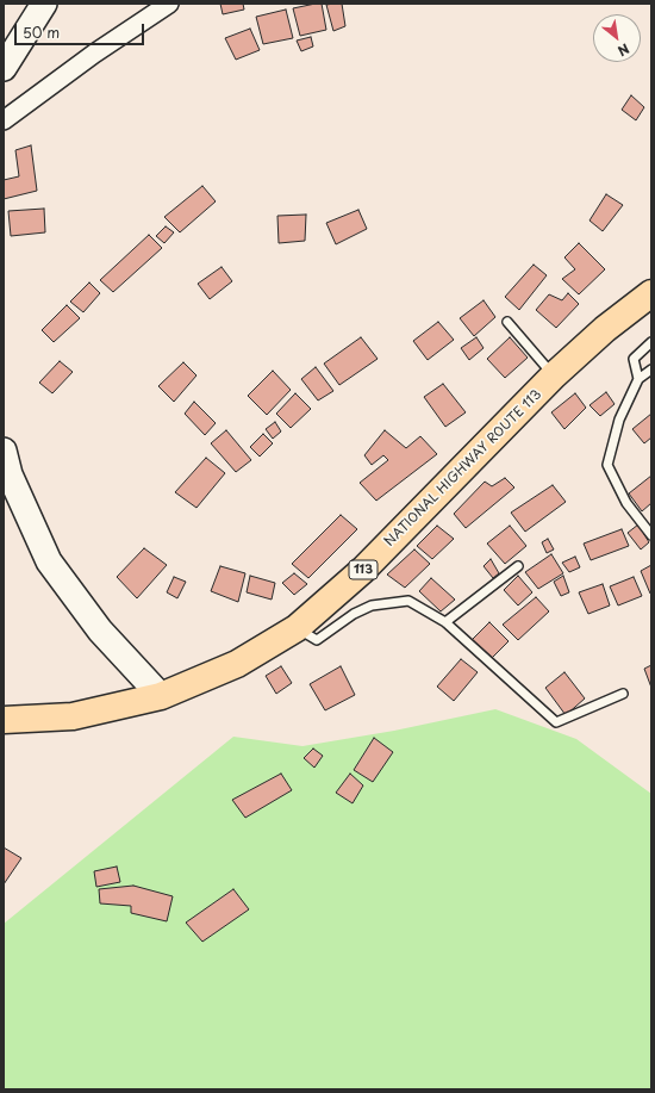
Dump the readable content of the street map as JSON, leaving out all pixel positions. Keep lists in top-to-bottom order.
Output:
{
  "streets": {
    "highway": ["NATIONAL HIGHWAY ROUTE 113", "113"]
  },
  "scale_bar": "50 m",
  "north": "bottom right"
}
